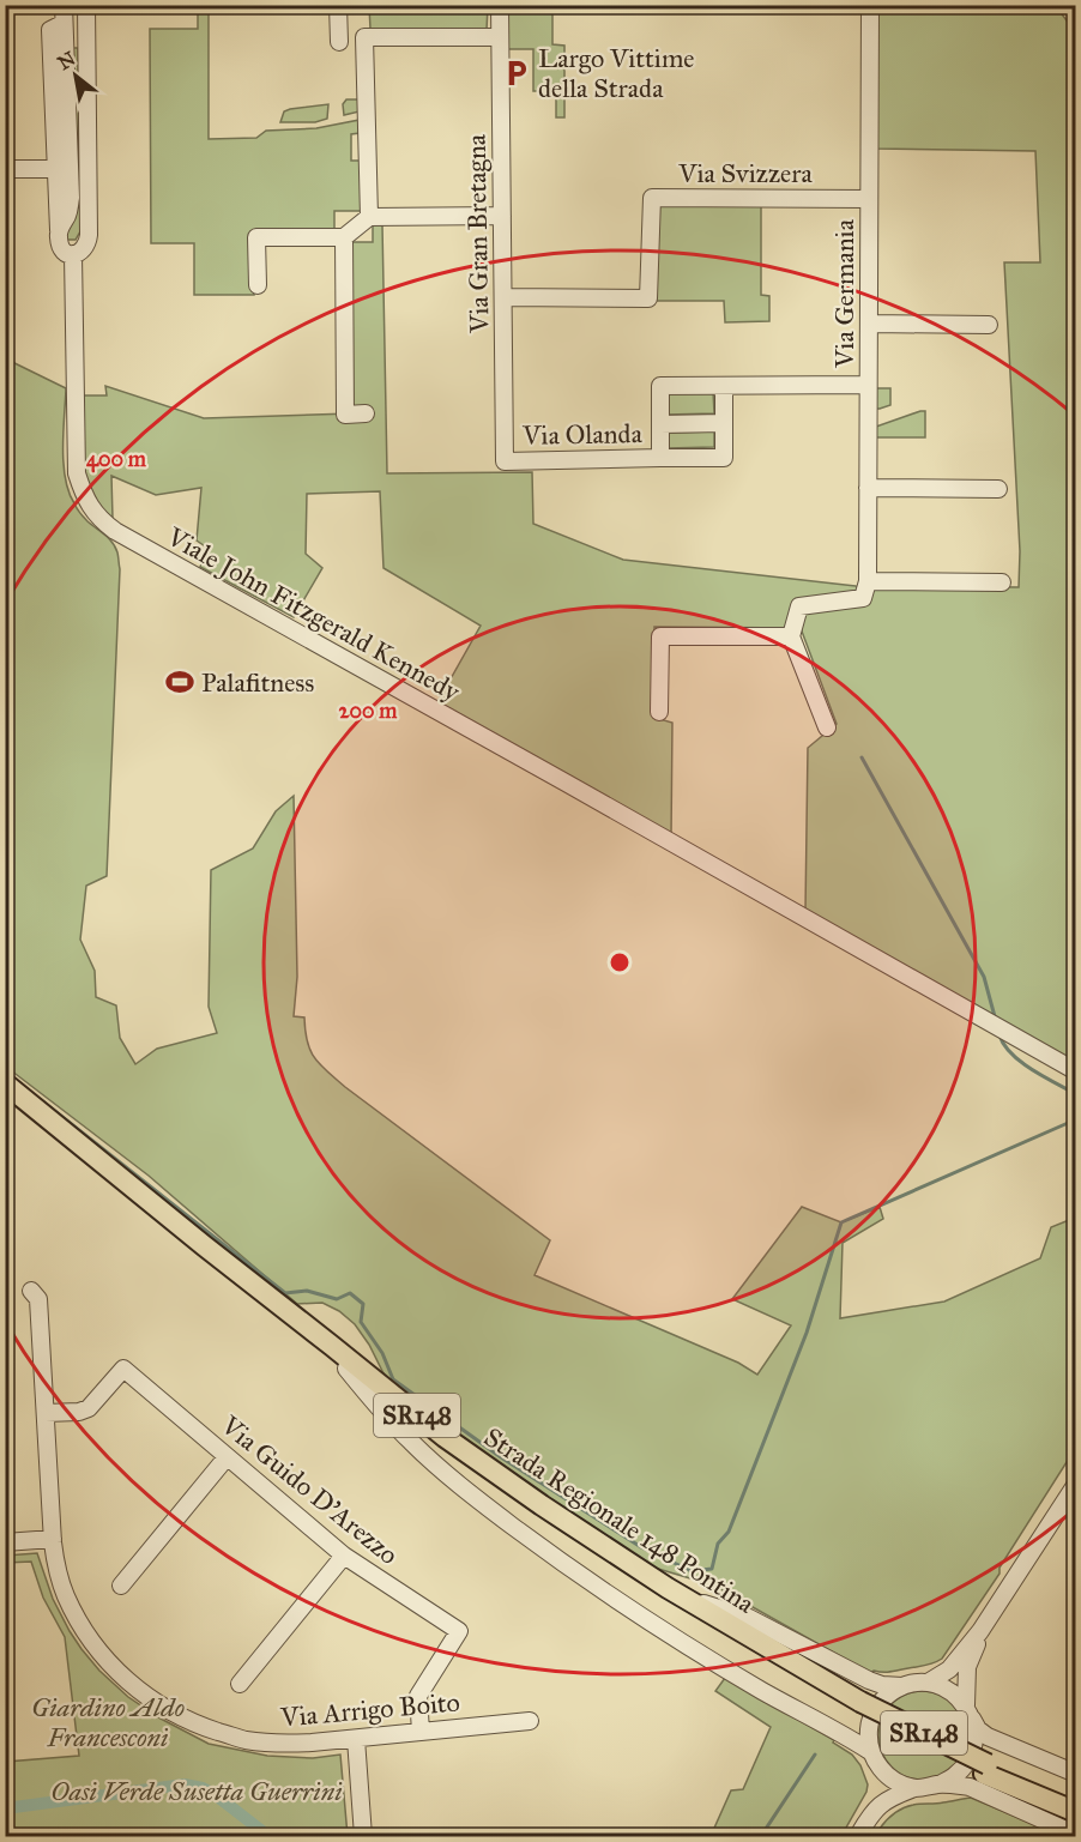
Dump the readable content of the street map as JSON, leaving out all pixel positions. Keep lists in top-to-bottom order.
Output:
{
  "streets": {
    "main road": ["SR148", "Strada Regionale 148 Pontina"],
    "street": [
      "Via Svizzera",
      "Via Gran Bretagna",
      "Via Germania",
      "Via Olanda",
      "Viale John Fitzgerald Kennedy",
      "Via Guido D'Arezzo",
      "Via Arrigo Boito"
    ]
  },
  "crossings": [
    ["Via Svizzera", "Via Gran Bretagna"],
    ["Via Svizzera", "Via Germania"],
    ["Via Gran Bretagna", "Via Olanda"],
    ["Via Germania", "Via Olanda"],
    ["Via Guido D'Arezzo", "Via Arrigo Boito"]
  ],
  "parks": ["Giardino Aldo Francesconi", "Oasi Verde Susetta Guerrini"],
  "places": {
    "parking": ["Largo Vittime della Strada"],
    "sports": ["Palafitness"]
  },
  "north": "top left",
  "rings": ["400 m", "200 m"]
}
